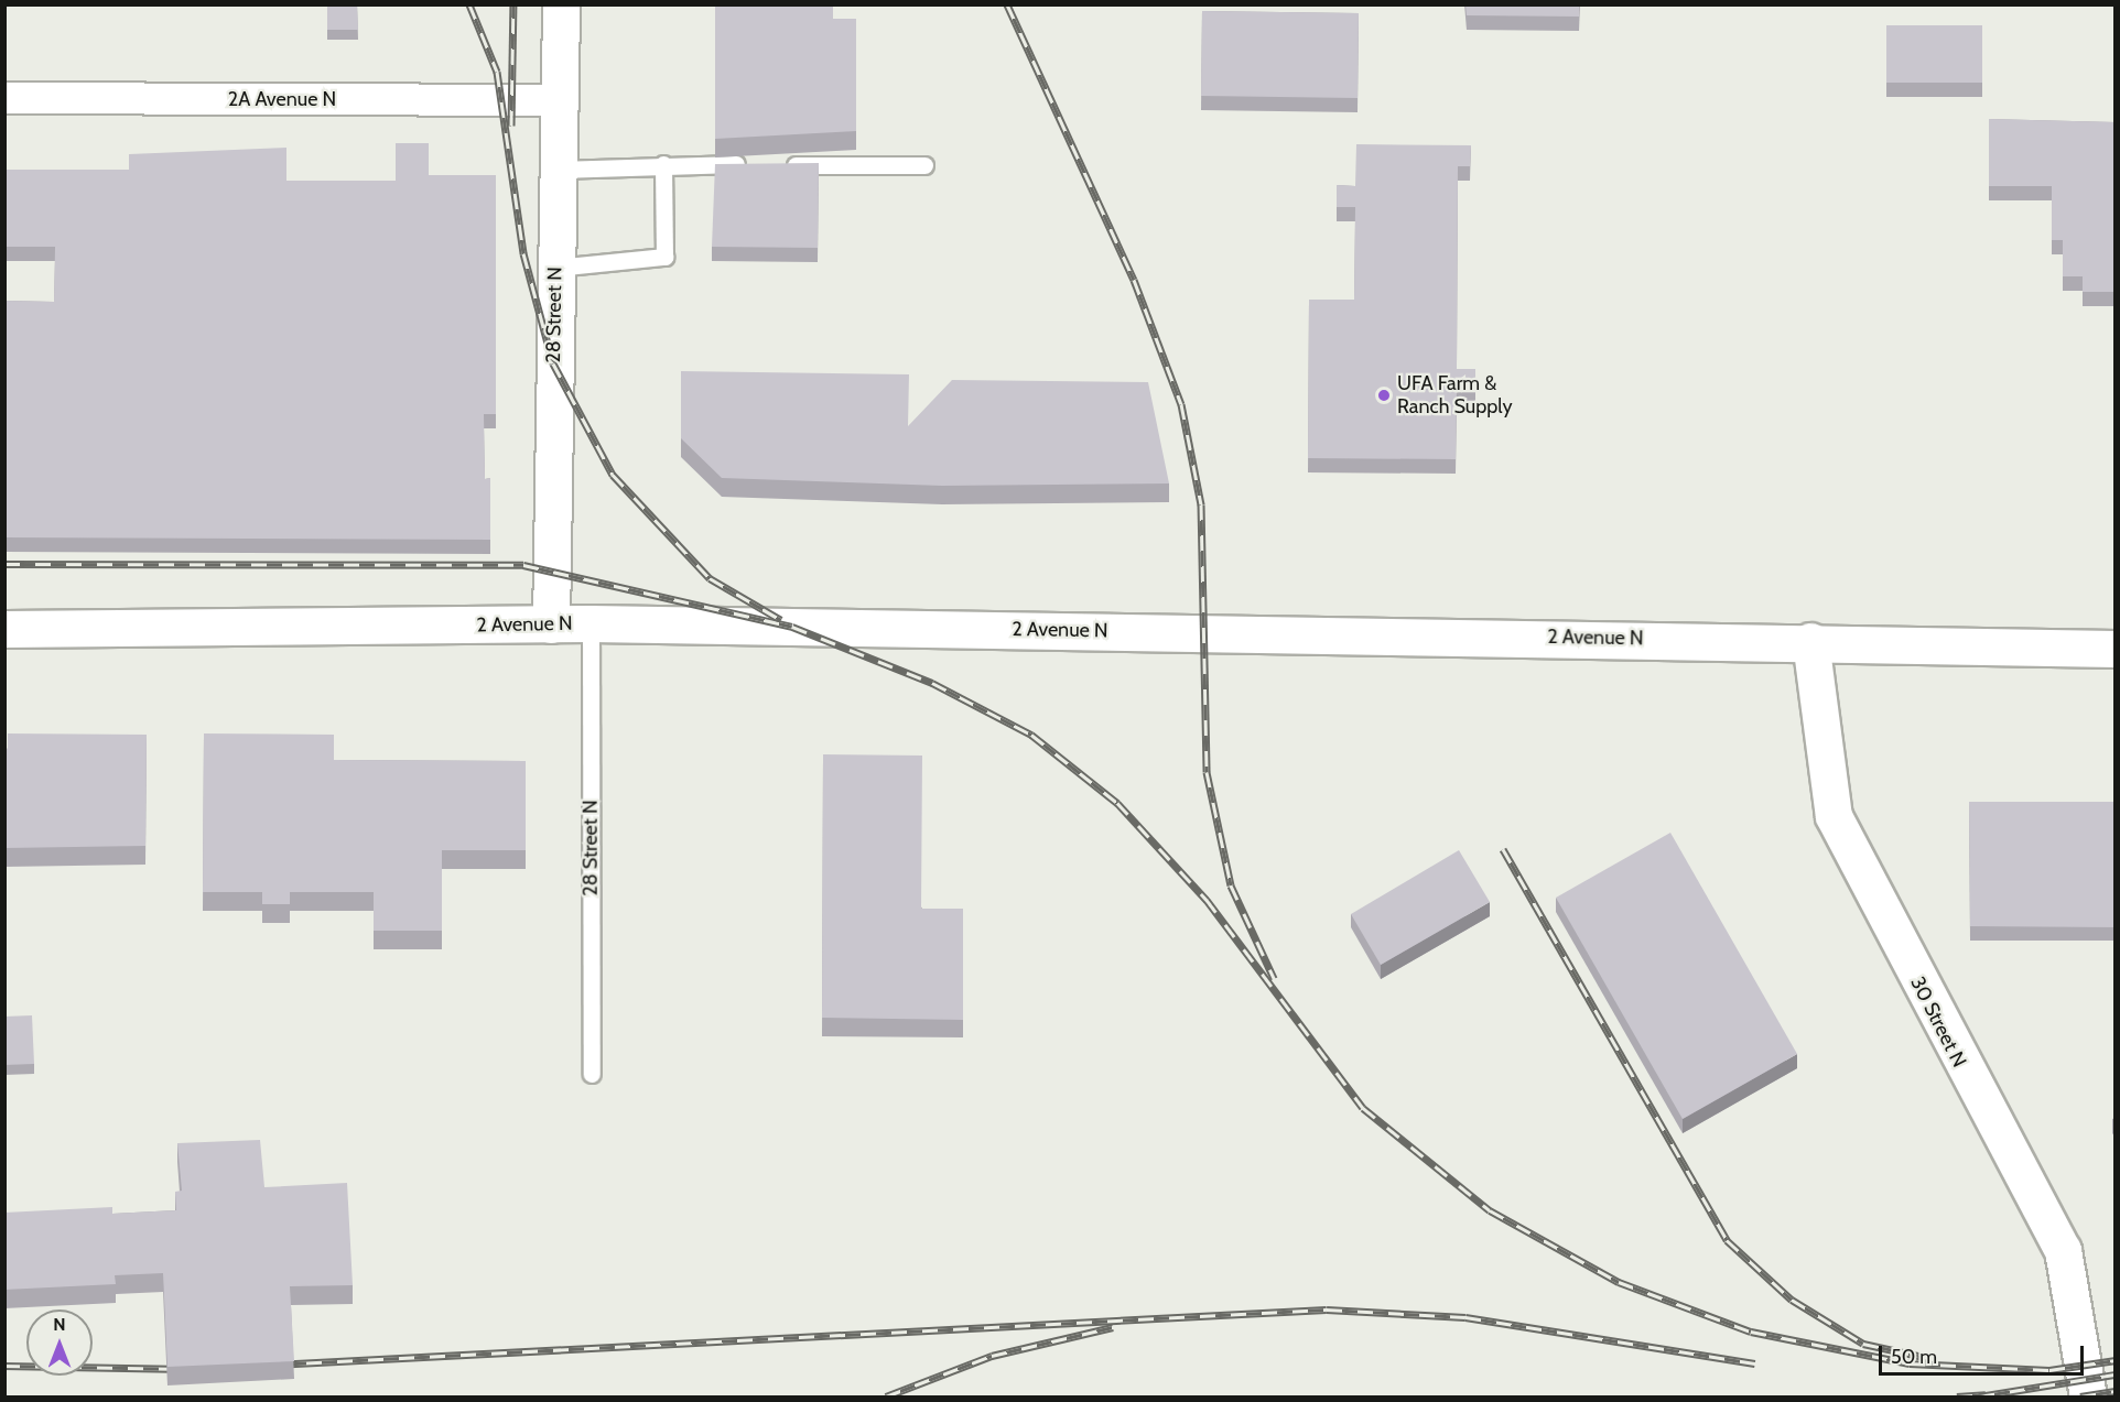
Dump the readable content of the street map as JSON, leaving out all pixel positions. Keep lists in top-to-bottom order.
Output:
{
  "streets": {
    "street": [
      "2A Avenue N",
      "28 Street N",
      "2 Avenue N",
      "30 Street N"
    ]
  },
  "crossings": [
    ["2A Avenue N", "28 Street N"],
    ["28 Street N", "2 Avenue N"],
    ["2 Avenue N", "30 Street N"]
  ],
  "places": ["UFA Farm & Ranch Supply"],
  "scale_bar": "50 m",
  "north": "top"
}
